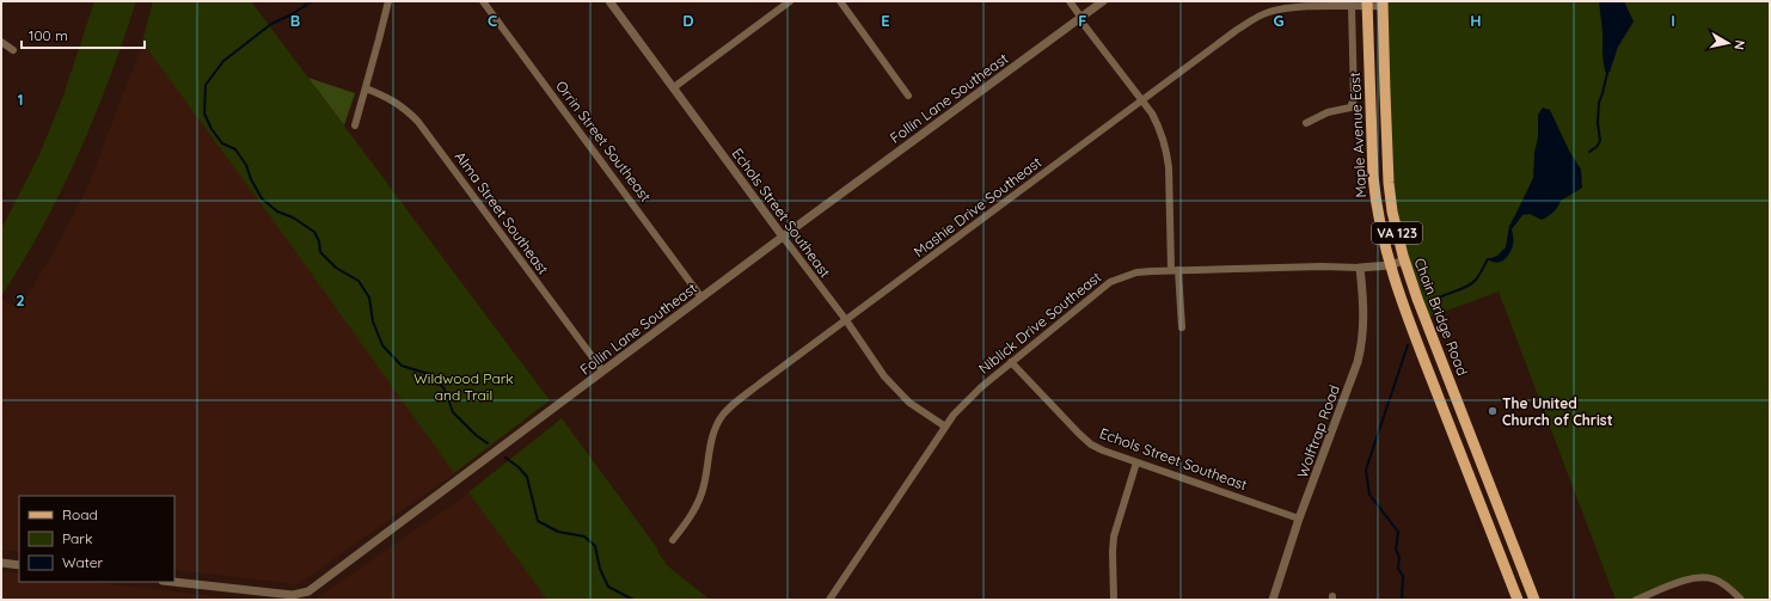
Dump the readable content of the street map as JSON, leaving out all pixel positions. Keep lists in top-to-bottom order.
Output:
{
  "streets": {
    "main road": ["Maple Avenue East", "VA 123", "Chain Bridge Road"],
    "street": [
      "Follin Lane Southeast",
      "Orrin Street Southeast",
      "Mashie Drive Southeast",
      "Alma Street Southeast",
      "Echols Street Southeast",
      "Niblick Drive Southeast",
      "Wolftrap Road"
    ]
  },
  "crossings": [
    ["Follin Lane Southeast", "Orrin Street Southeast"],
    ["Follin Lane Southeast", "Alma Street Southeast"],
    ["Follin Lane Southeast", "Echols Street Southeast"],
    ["Maple Avenue East", "Mashie Drive Southeast"],
    ["Maple Avenue East", "VA 123"],
    ["Maple Avenue East", "Niblick Drive Southeast"],
    ["Mashie Drive Southeast", "Echols Street Southeast"],
    ["Mashie Drive Southeast", "Chain Bridge Road"],
    ["Echols Street Southeast", "Niblick Drive Southeast"],
    ["Echols Street Southeast", "Wolftrap Road"],
    ["VA 123", "Niblick Drive Southeast"],
    ["Chain Bridge Road", "Niblick Drive Southeast"],
    ["Niblick Drive Southeast", "Wolftrap Road"]
  ],
  "parks": ["Wildwood Park and Trail"],
  "places": ["The United Church of Christ"],
  "legend": ["Road", "Park", "Water"],
  "scale_bar": "100 m",
  "north": "right",
  "grid": {
    "columns": [
      "B",
      "C",
      "D",
      "E",
      "F",
      "G",
      "H",
      "I"
    ],
    "rows": ["1", "2"]
  }
}
